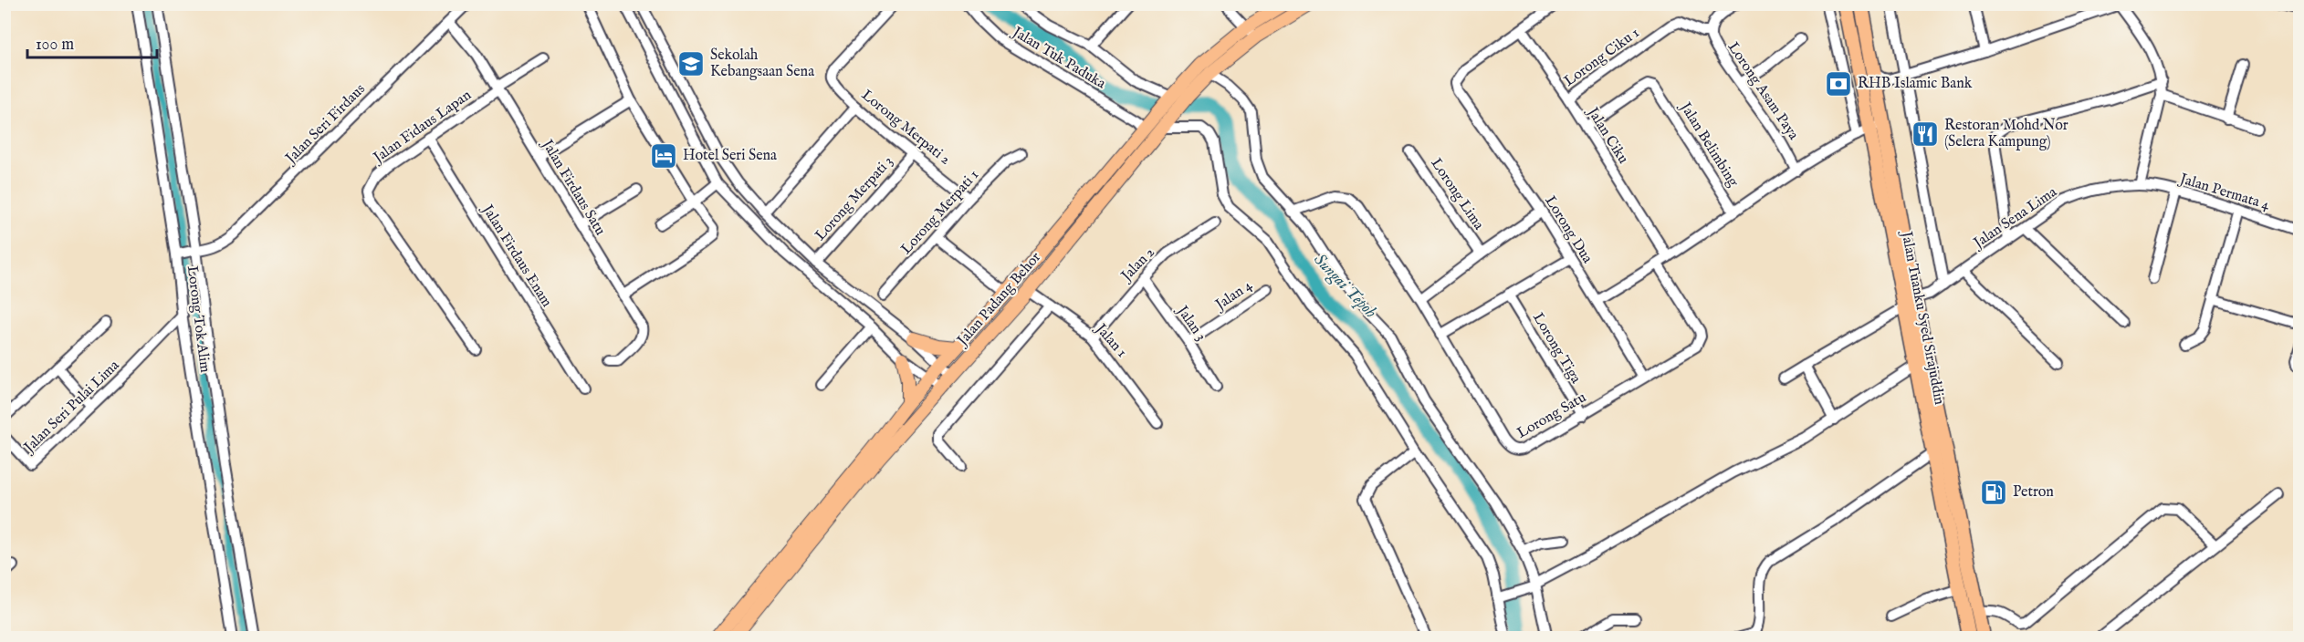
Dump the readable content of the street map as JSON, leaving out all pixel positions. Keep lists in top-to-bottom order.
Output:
{
  "streets": {
    "highway": ["Jalan Tuanku Syed Sirajuddin"],
    "main road": ["Jalan Padang Behor"],
    "street": [
      "Lorong Ciku 1",
      "Jalan Tuk Paduka",
      "Lorong Asam Paya",
      "Jalan Seri Firdaus",
      "Jalan Fidaus Lapan",
      "Lorong Merpati 2",
      "Jalan Ciku",
      "Jalan Belimbing",
      "Jalan Firdaus Satu",
      "Jalan Permata 4",
      "Lorong Lima",
      "Lorong Merpati 3",
      "Lorong Merpati 1",
      "Jalan Sena Lima",
      "Lorong Dua",
      "Jalan Firdaus Enam",
      "Jalan 2",
      "Jalan 4",
      "Lorong Tok Alim",
      "Jalan 3",
      "Jalan 1",
      "Lorong Tiga",
      "Jalan Seri Pulai Lima",
      "Lorong Satu"
    ]
  },
  "crossings": [
    ["Lorong Ciku 1", "Lorong Asam Paya"],
    ["Lorong Ciku 1", "Jalan Ciku"],
    ["Jalan Tuk Paduka", "Jalan Padang Behor"],
    ["Jalan Seri Firdaus", "Jalan Firdaus Satu"],
    ["Jalan Seri Firdaus", "Lorong Tok Alim"],
    ["Jalan Fidaus Lapan", "Jalan Firdaus Satu"],
    ["Jalan Fidaus Lapan", "Jalan Firdaus Enam"],
    ["Lorong Merpati 2", "Lorong Merpati 3"],
    ["Lorong Merpati 2", "Lorong Merpati 1"],
    ["Jalan Ciku", "Jalan Belimbing"],
    ["Jalan Ciku", "Lorong Dua"],
    ["Jalan Permata 4", "Jalan Sena Lima"],
    ["Jalan Sena Lima", "Jalan Tuanku Syed Sirajuddin"],
    ["Lorong Dua", "Lorong Satu"],
    ["Jalan 2", "Jalan 3"],
    ["Jalan 2", "Jalan 1"],
    ["Jalan 4", "Jalan 3"],
    ["Jalan Padang Behor", "Jalan 1"],
    ["Lorong Tok Alim", "Jalan Seri Pulai Lima"],
    ["Lorong Tiga", "Lorong Satu"]
  ],
  "water": ["Sungai Tepoh"],
  "places": {
    "school or university": ["Sekolah Kebangsaan Sena"],
    "bank": ["RHB Islamic Bank"],
    "restaurant": ["Restoran Mohd Nor (Selera Kampung)"],
    "hotel": ["Hotel Seri Sena"],
    "fuel station": ["Petron"]
  },
  "scale_bar": "100 m"
}
